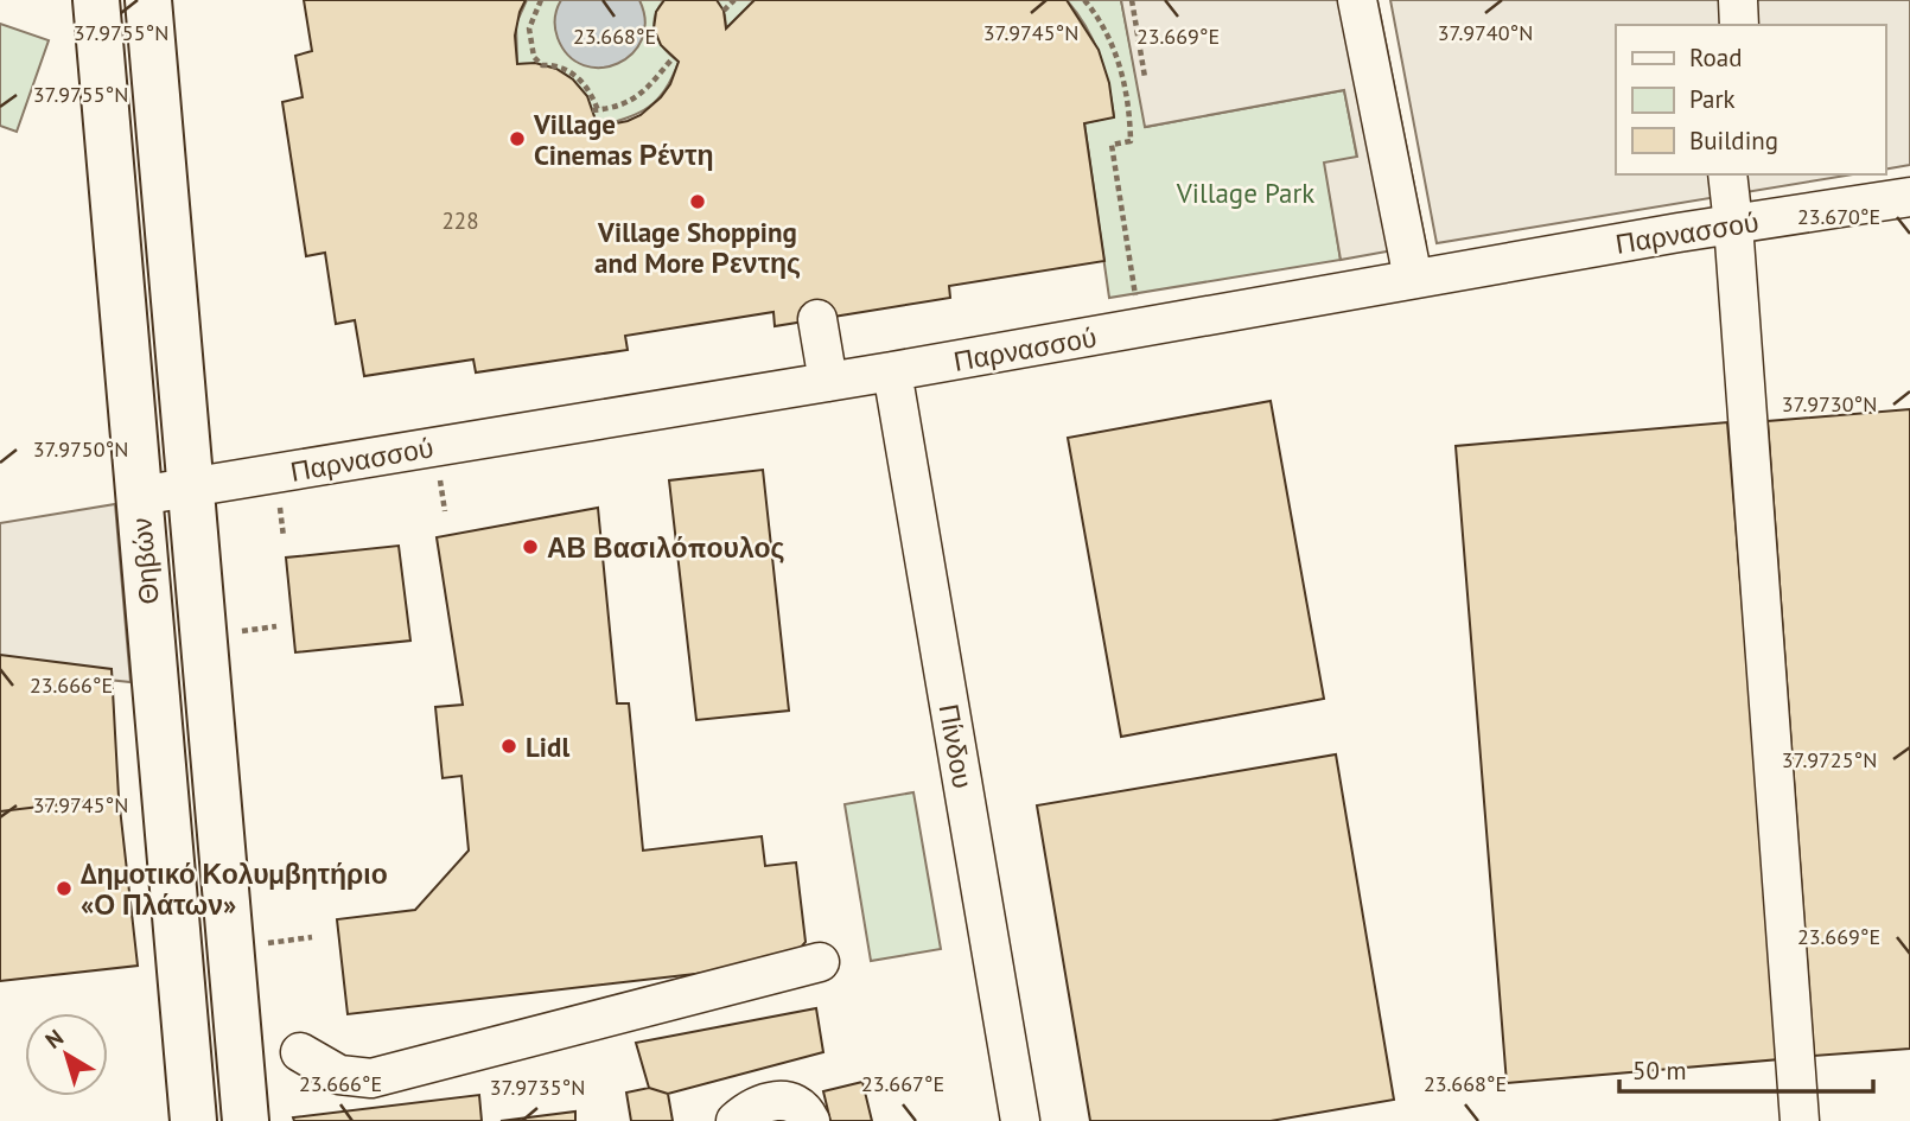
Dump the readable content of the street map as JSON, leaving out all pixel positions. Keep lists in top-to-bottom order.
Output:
{
  "streets": {
    "main road": ["Θηβών"],
    "street": ["Παρνασσού", "Πίνδου"]
  },
  "crossings": [
    ["Παρνασσού", "Θηβών"],
    ["Παρνασσού", "Πίνδου"]
  ],
  "parks": ["Village Park"],
  "places": [
    "Village Cinemas Ρέντη",
    "Village Shopping and More Ρεντης",
    "ΑΒ Βασιλόπουλος",
    "Lidl",
    "Δημοτικό Κολυμβητήριο «Ο Πλάτων»"
  ],
  "house_numbers": ["228"],
  "legend": ["Road", "Park", "Building"],
  "scale_bar": "50 m",
  "north": "top left",
  "coordinates": [
    "37.9745°N",
    "37.9755°N",
    "37.9740°N",
    "23.668°E",
    "23.669°E",
    "23.670°E",
    "37.9730°N",
    "37.9750°N",
    "23.666°E",
    "37.9725°N",
    "23.667°E",
    "37.9735°N"
  ]
}
